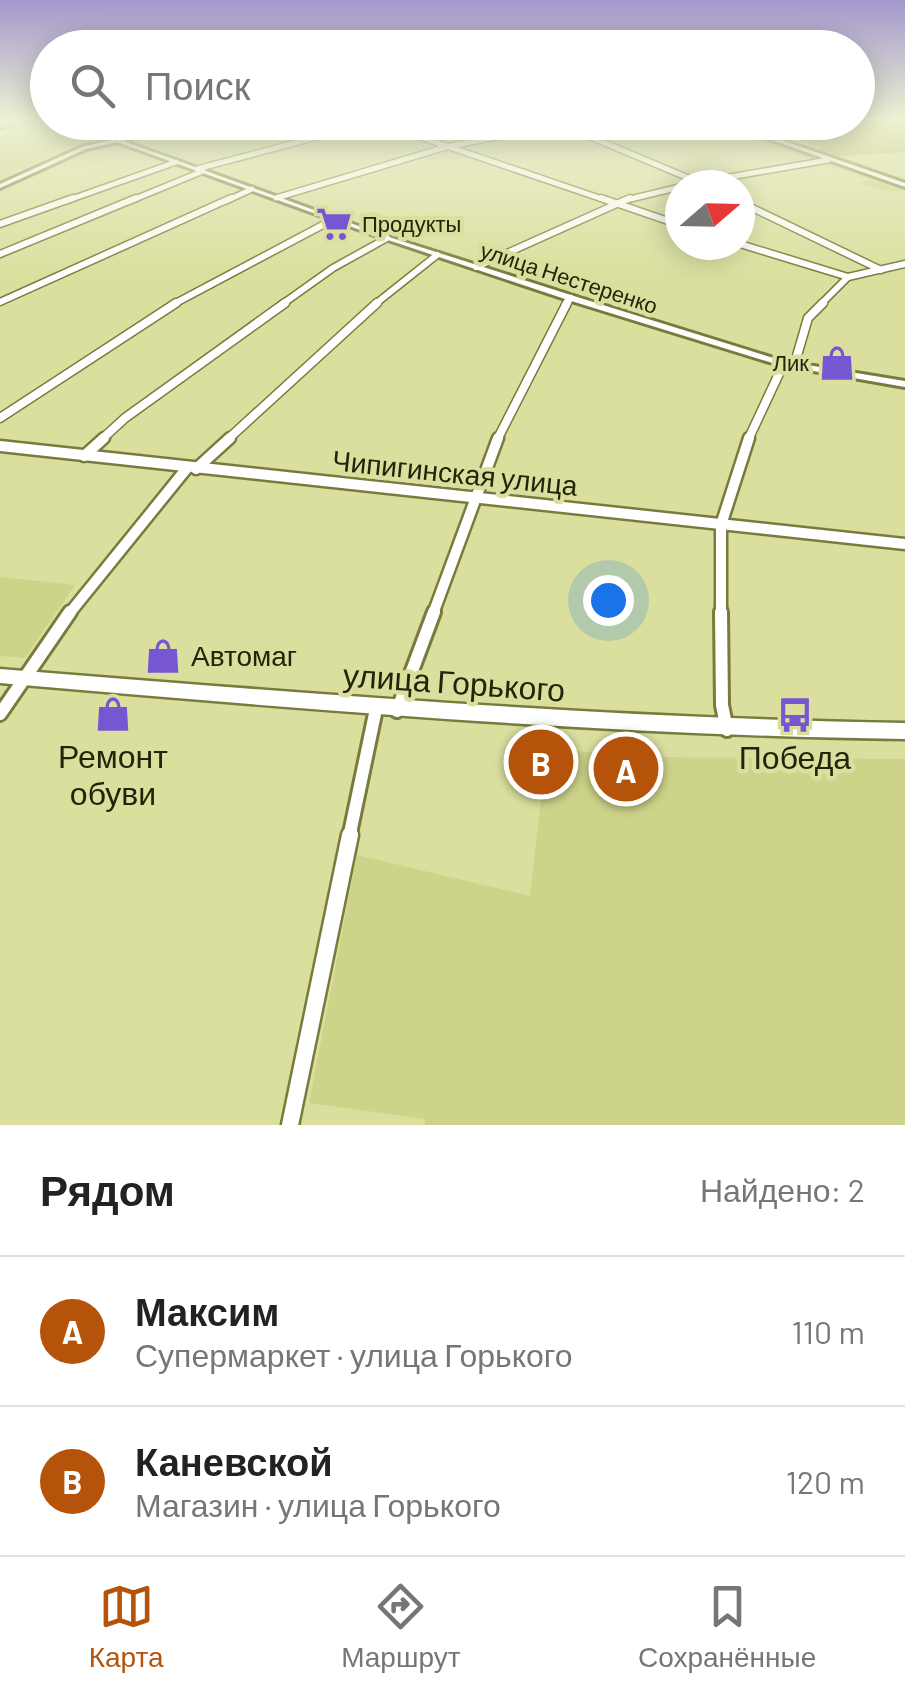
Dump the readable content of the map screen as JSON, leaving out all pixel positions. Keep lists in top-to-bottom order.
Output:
{
  "streets": {
    "main road": ["улица Горького"],
    "street": ["улица Нестеренко", "Чипигинская улица"]
  },
  "places": {
    "supermarket": ["Продукты"],
    "shop": ["Лик", "Автомаг", "Ремонт обуви"],
    "bus stop": ["Победа"]
  },
  "north": "right",
  "page": {
    "search": "Поиск",
    "pins": ["B", "A"],
    "heading": ["Рядом", "Найдено: 2"],
    "list": [
      {
        "mark": "A",
        "name": "Максим",
        "note": "Супермаркет · улица Горького",
        "value": "110 m"
      },
      {
        "mark": "B",
        "name": "Каневской",
        "note": "Магазин · улица Горького",
        "value": "120 m"
      }
    ],
    "nav": ["Карта", "Маршрут", "Сохранённые"]
  }
}
